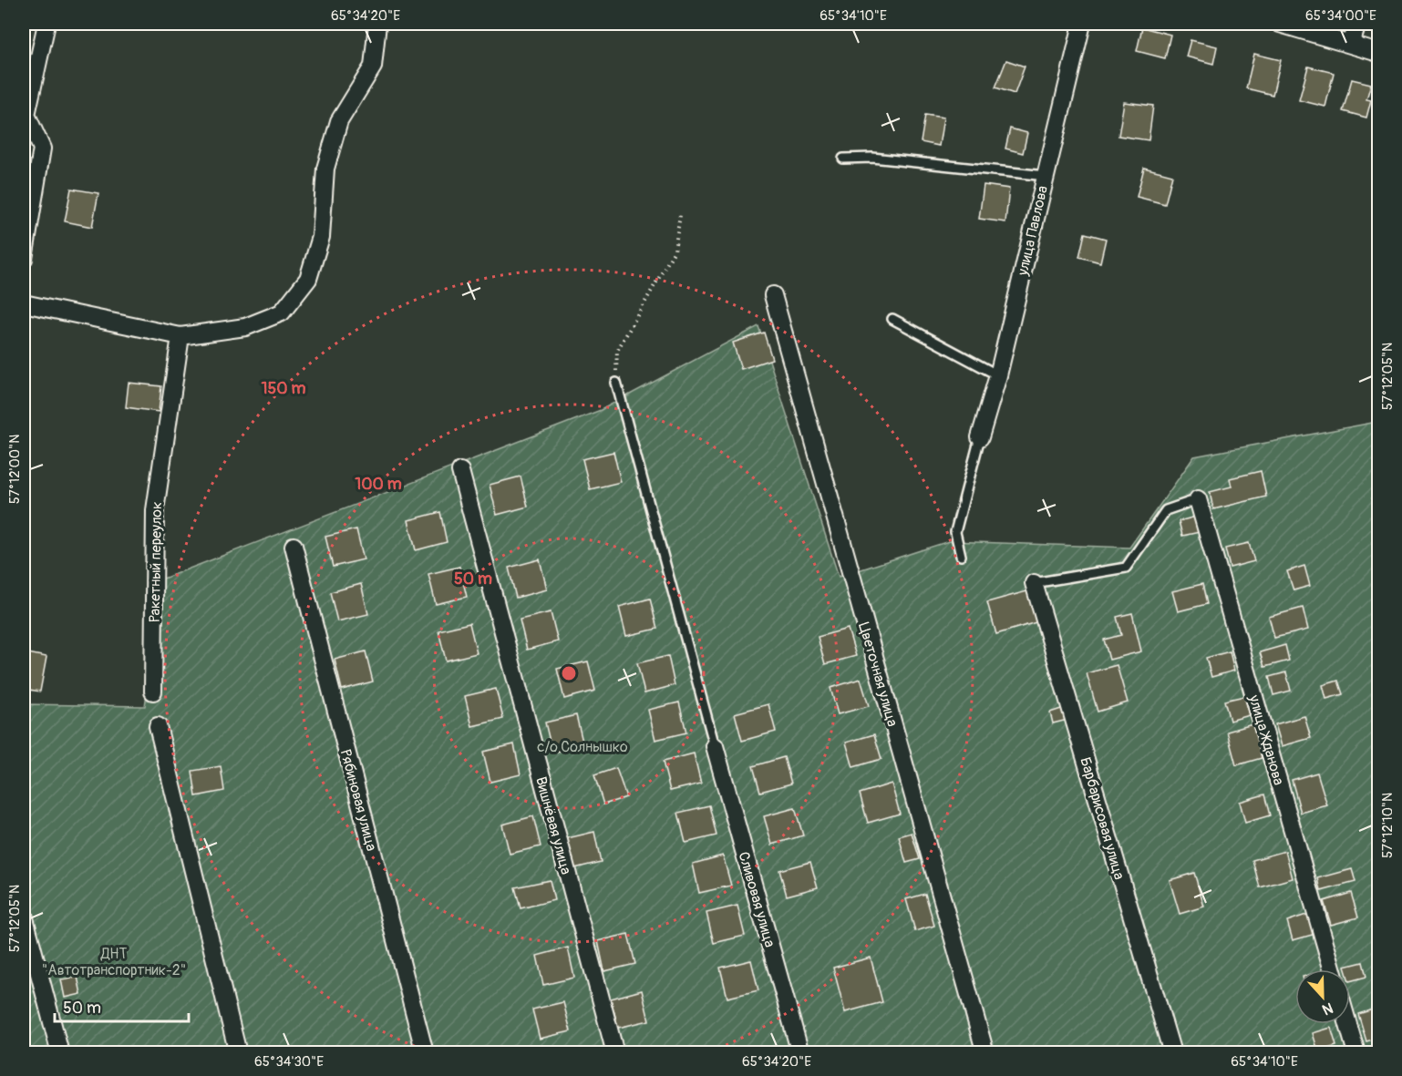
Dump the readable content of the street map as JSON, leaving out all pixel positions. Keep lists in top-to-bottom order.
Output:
{
  "streets": {
    "street": [
      "улица Павлова",
      "Ракетный переулок",
      "Цветочная улица",
      "улица Жданова",
      "Рябиновая улица",
      "Барбарисовая улица",
      "Вишнёвая улица",
      "Сливовая улица"
    ]
  },
  "parks": ["с/о Солнышко", "ДНТ \"Автотранспортник-2\""],
  "scale_bar": "50 m",
  "north": "bottom",
  "coordinates": [
    "65°34'20\"E",
    "65°34'10\"E",
    "65°34'00\"E",
    "57°12'05\"N",
    "57°12'00\"N",
    "57°12'10\"N",
    "65°34'30\"E"
  ],
  "rings": ["150 m", "100 m", "50 m"]
}
